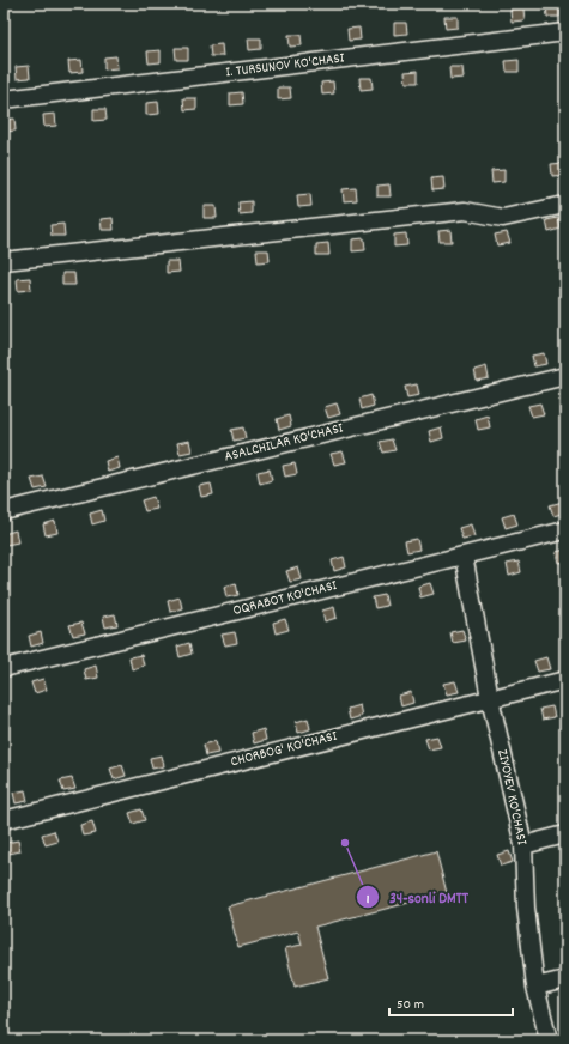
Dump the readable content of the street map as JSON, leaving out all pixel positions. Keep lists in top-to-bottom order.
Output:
{
  "streets": {
    "street": [
      "I. TURSUNOV KO'CHASI",
      "ASALCHILAR KO'CHASI",
      "OQRABOT KO'CHASI",
      "CHORBOG' KO'CHASI",
      "ZIYOYEV KO'CHASI"
    ]
  },
  "crossings": [
    ["OQRABOT KO'CHASI", "ZIYOYEV KO'CHASI"],
    ["CHORBOG' KO'CHASI", "ZIYOYEV KO'CHASI"]
  ],
  "places": ["34-sonli DMTT"],
  "scale_bar": "50 m"
}
